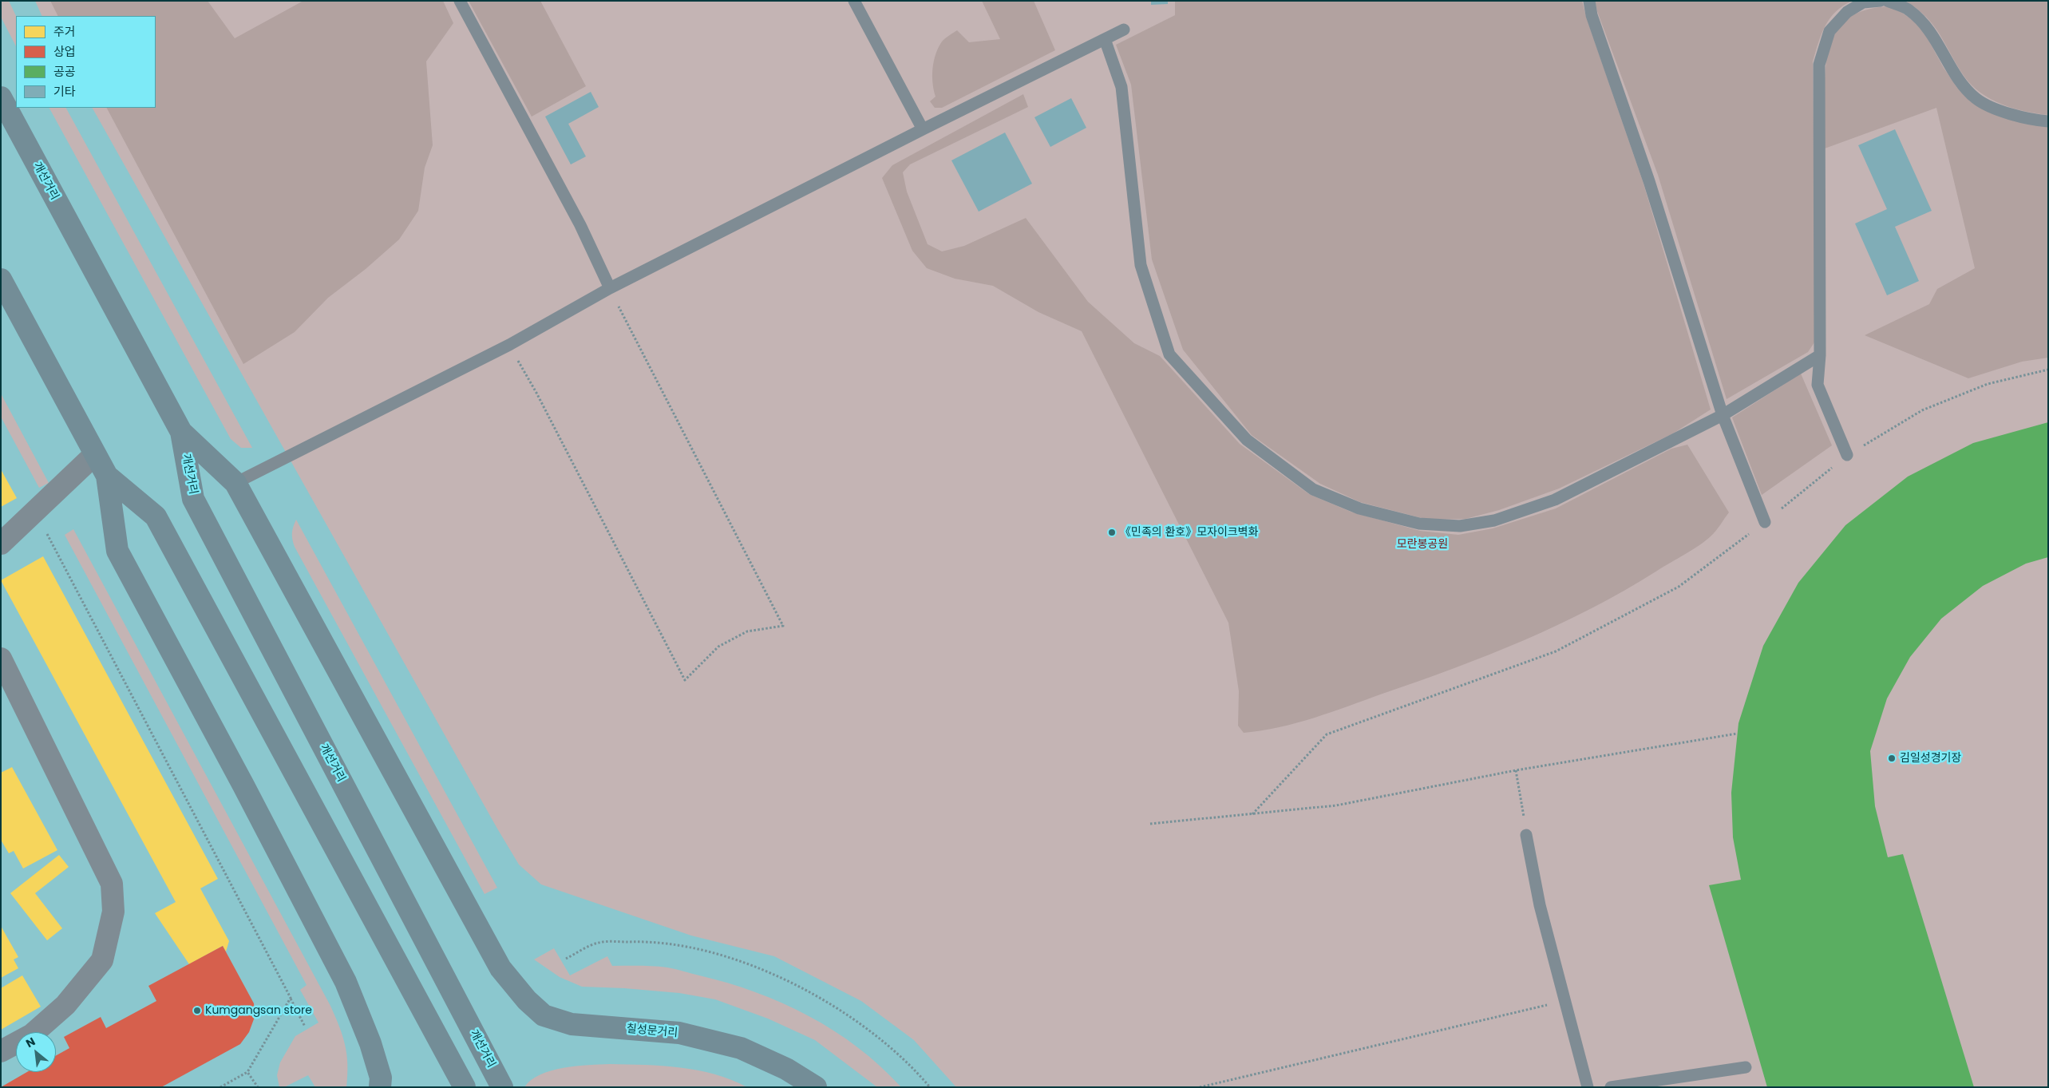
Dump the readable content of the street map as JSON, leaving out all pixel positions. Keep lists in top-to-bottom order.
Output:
{
  "streets": {
    "main road": ["개선거리", "칠성문거리"]
  },
  "crossings": [
    ["개선거리", "칠성문거리"]
  ],
  "parks": ["모란봉공원"],
  "places": ["《민족의 환호》모자이크벽화", "김일성경기장", "Kumgangsan store"],
  "legend": [
    "주거",
    "상업",
    "공공",
    "기타"
  ],
  "north": "top left"
}
